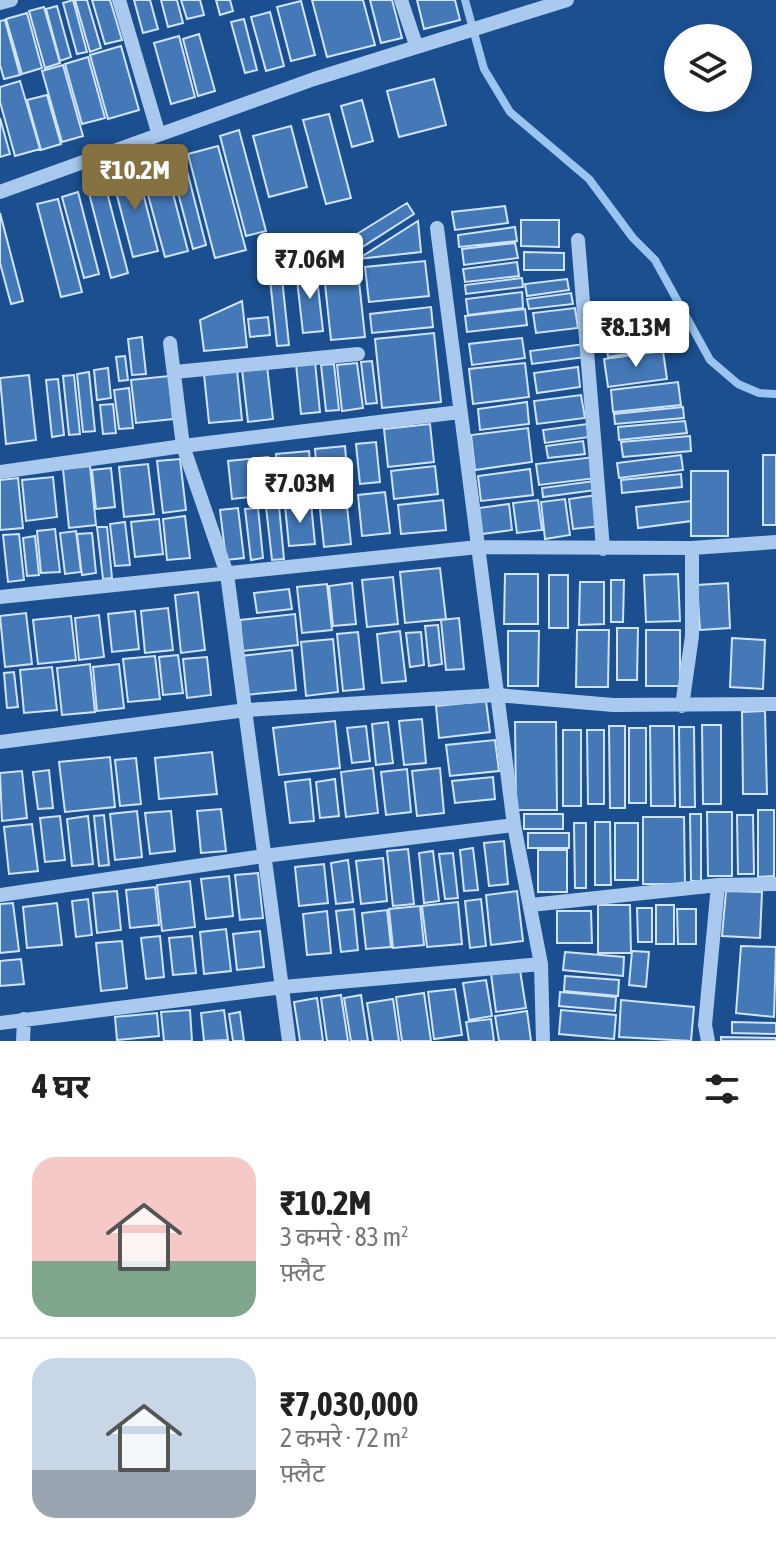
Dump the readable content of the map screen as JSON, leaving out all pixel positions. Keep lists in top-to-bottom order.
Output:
{
  "page": {
    "price": [
      "₹10.2M",
      "₹7.06M",
      "₹8.13M",
      "₹7.03M"
    ],
    "heading": "4 घर",
    "list": [
      {
        "name": "₹10.2M",
        "note": "3 कमरे · 83 m² · फ़्लैट"
      },
      {
        "name": "₹7,030,000",
        "note": "2 कमरे · 72 m² · फ़्लैट"
      }
    ]
  }
}
